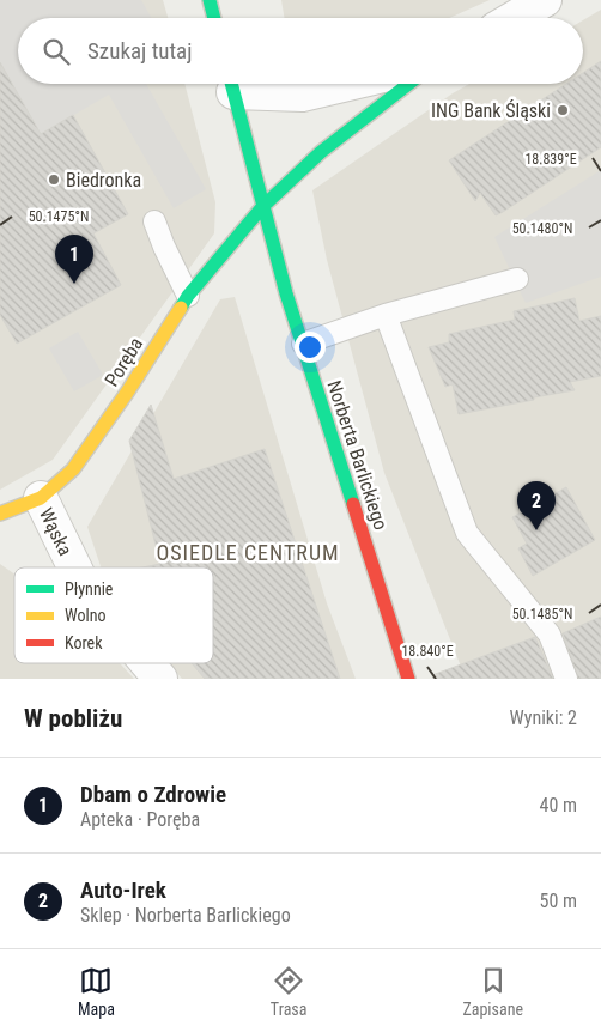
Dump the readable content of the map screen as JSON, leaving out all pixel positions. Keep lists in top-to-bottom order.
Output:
{
  "streets": {
    "street": ["Poręba", "Norberta Barlickiego", "Wąska"]
  },
  "crossings": [
    ["Poręba", "Norberta Barlickiego"],
    ["Poręba", "Wąska"]
  ],
  "districts": ["OSIEDLE CENTRUM"],
  "places": ["ING Bank Śląski", "Biedronka"],
  "legend": ["Płynnie", "Wolno", "Korek"],
  "page": {
    "search": "Szukaj tutaj",
    "pins": ["1", "2"],
    "heading": ["W pobliżu", "Wyniki: 2"],
    "list": [
      {
        "mark": "1",
        "name": "Dbam o Zdrowie",
        "note": "Apteka · Poręba",
        "value": "40 m"
      },
      {
        "mark": "2",
        "name": "Auto-Irek",
        "note": "Sklep · Norberta Barlickiego",
        "value": "50 m"
      }
    ],
    "nav": ["Mapa", "Trasa", "Zapisane"]
  },
  "coordinates": [
    "18.839°E",
    "50.1475°N",
    "50.1480°N",
    "50.1485°N",
    "18.840°E"
  ]
}
